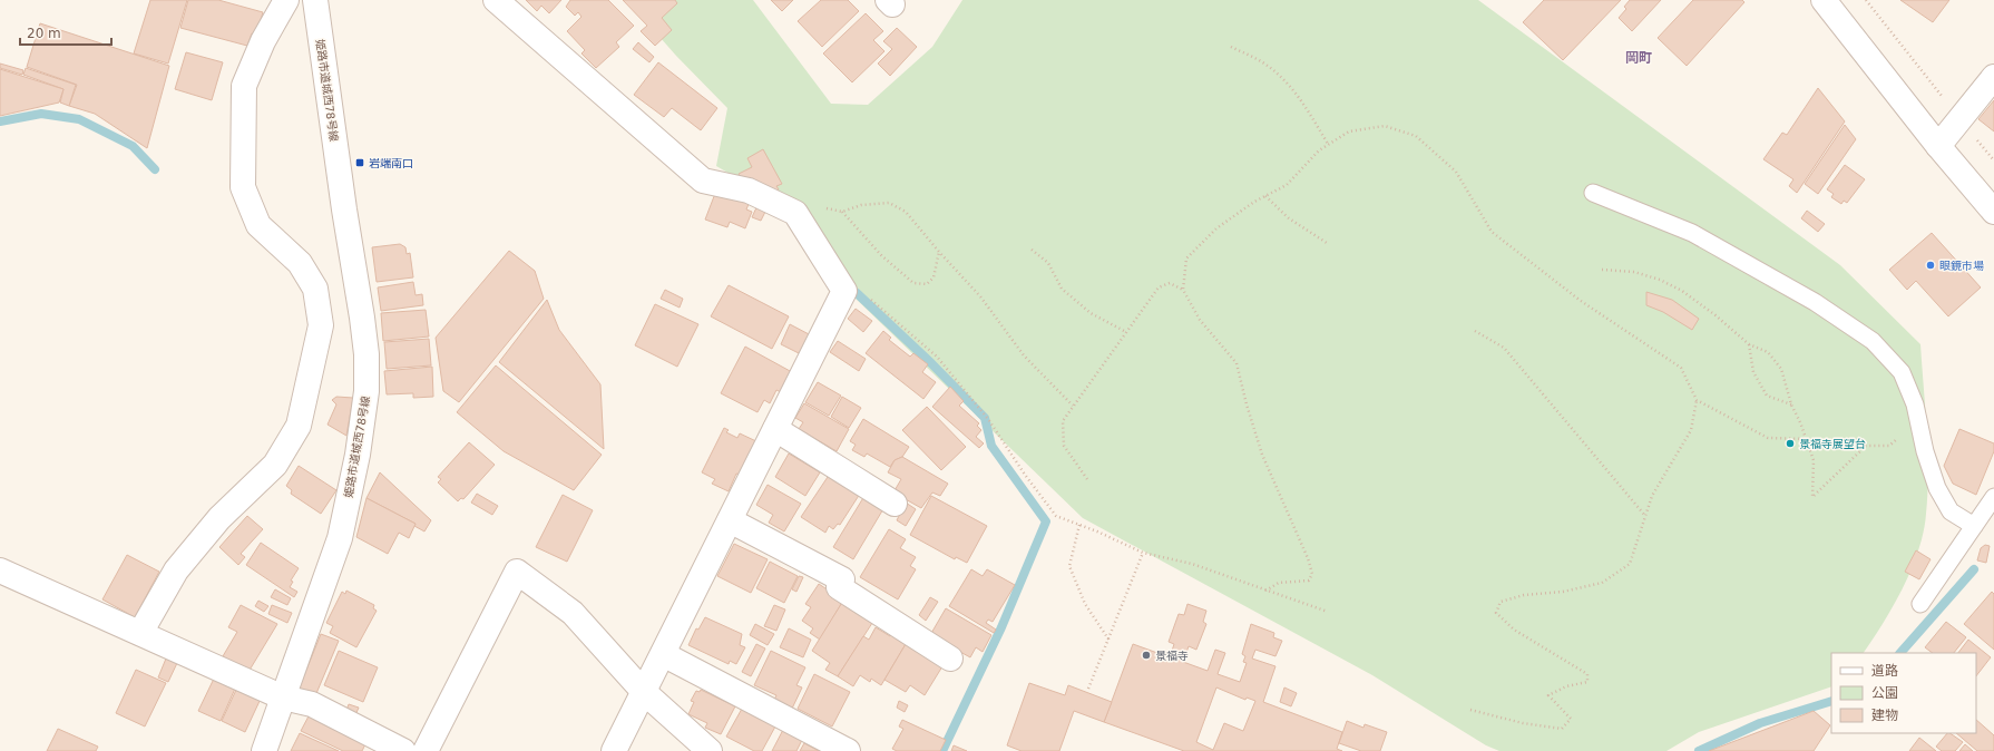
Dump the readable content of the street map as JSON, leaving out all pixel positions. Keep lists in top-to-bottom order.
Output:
{
  "streets": {
    "street": ["姫路市道城西78号線"]
  },
  "districts": ["岡町"],
  "places": {
    "transit": ["岩端南口"],
    "other": ["眼鏡市場", "景福寺展望台", "景福寺"]
  },
  "legend": ["道路", "公園", "建物"],
  "scale_bar": "20 m"
}
